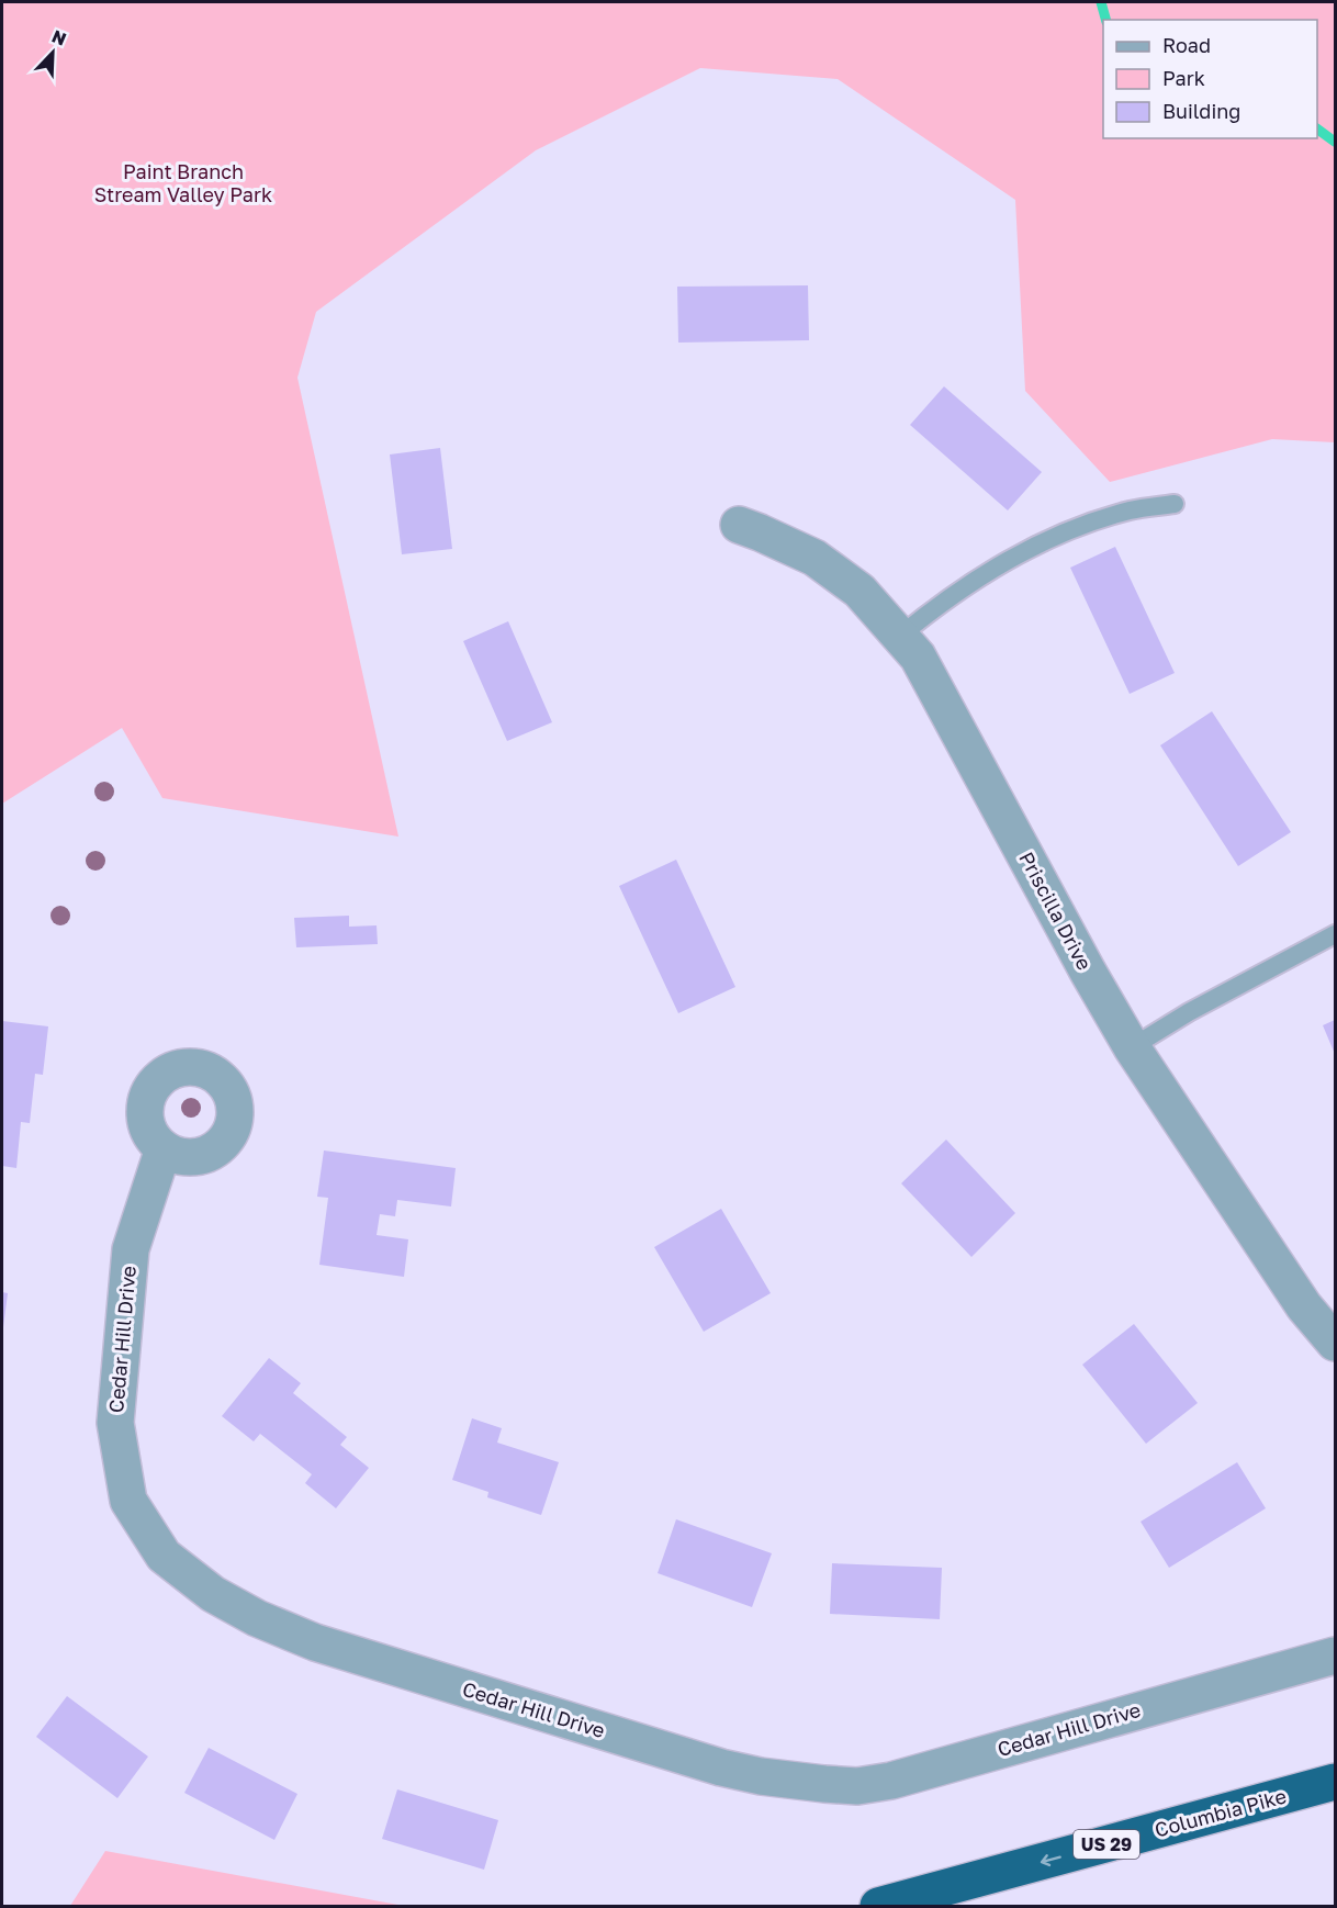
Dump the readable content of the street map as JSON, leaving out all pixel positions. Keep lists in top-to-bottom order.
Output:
{
  "streets": {
    "highway": ["Columbia Pike", "US 29"],
    "street": ["Priscilla Drive", "Cedar Hill Drive"]
  },
  "one_way": ["Columbia Pike"],
  "parks": ["Paint Branch Stream Valley Park"],
  "legend": ["Road", "Park", "Building"],
  "north": "top right"
}
